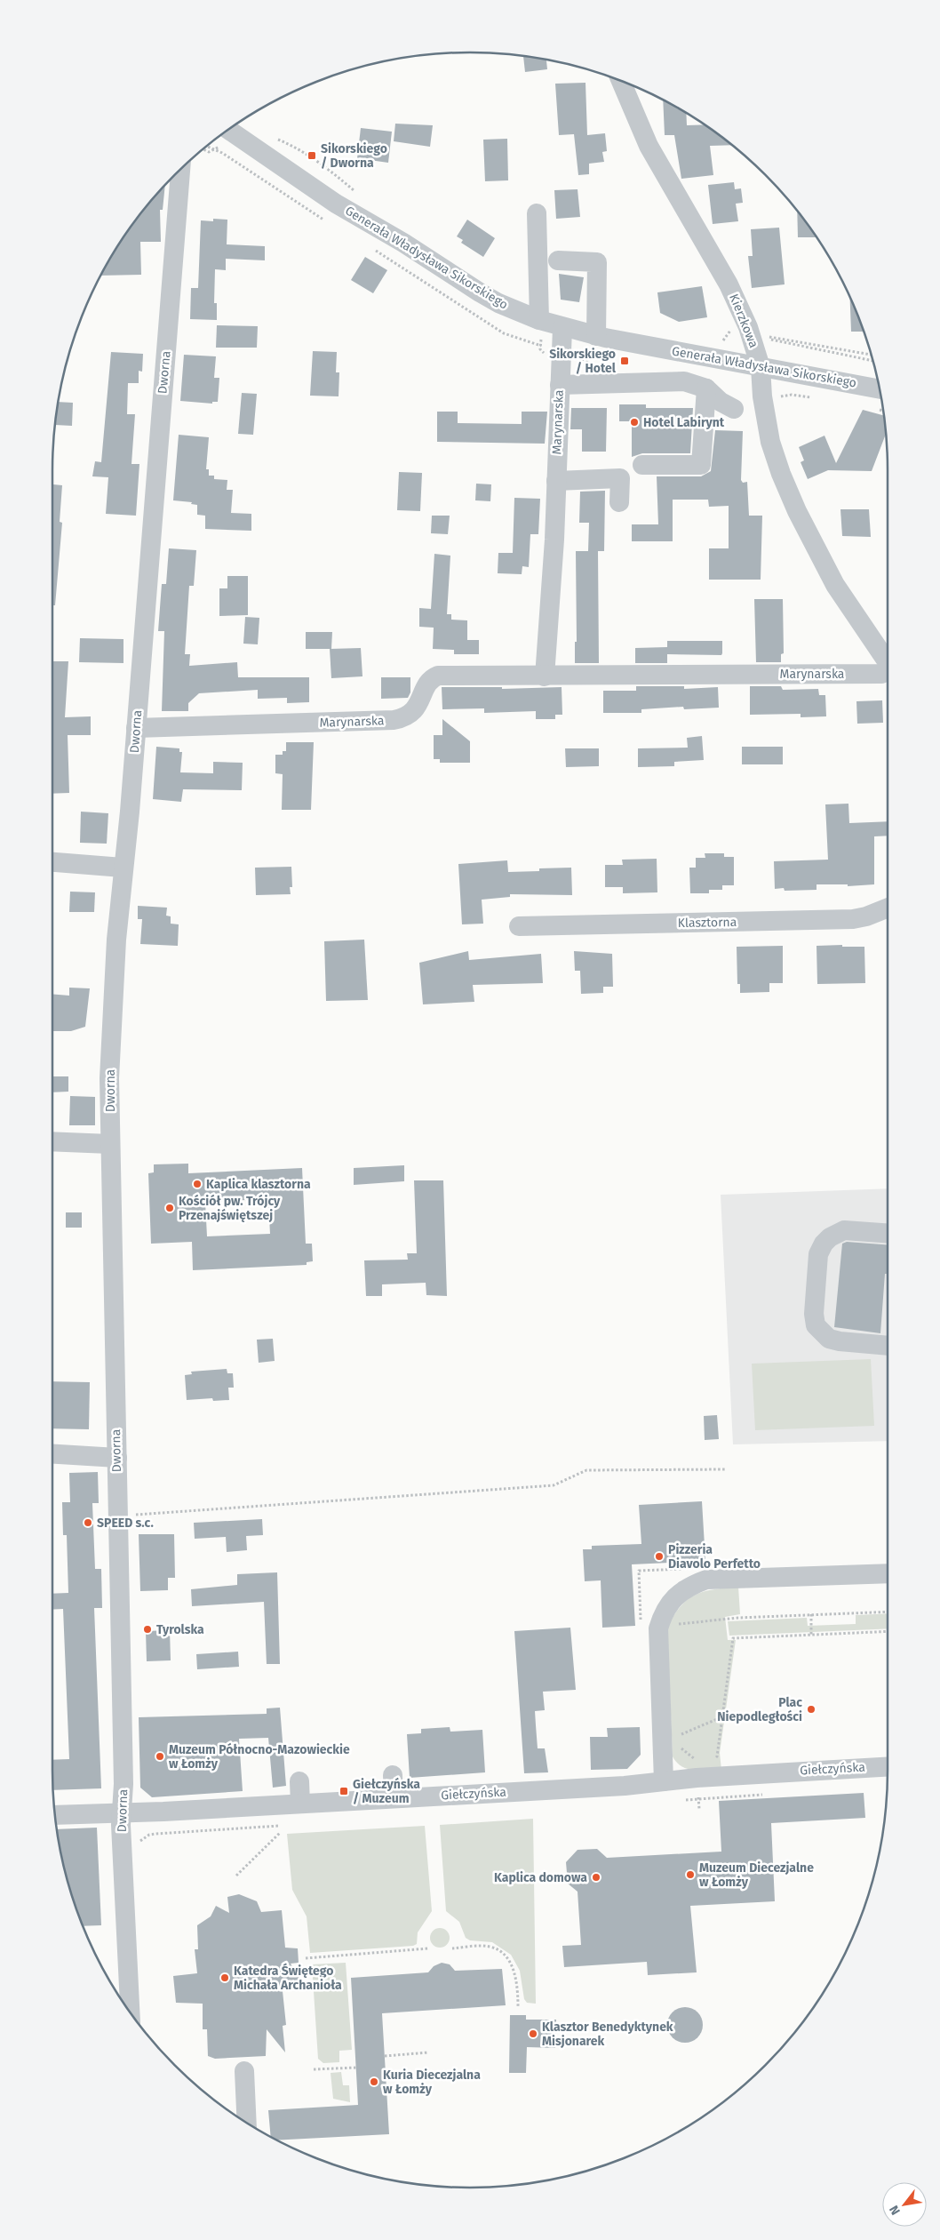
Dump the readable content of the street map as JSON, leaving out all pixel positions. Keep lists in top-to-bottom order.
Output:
{
  "streets": {
    "street": [
      "Generała Władysława Sikorskiego",
      "Kierzkowa",
      "Dworna",
      "Marynarska",
      "Klasztorna",
      "Giełczyńska"
    ]
  },
  "crossings": [
    ["Generała Władysława Sikorskiego", "Kierzkowa"],
    ["Generała Władysława Sikorskiego", "Marynarska"],
    ["Dworna", "Marynarska"],
    ["Dworna", "Giełczyńska"]
  ],
  "places": {
    "transit": ["Sikorskiego / Dworna", "Sikorskiego / Hotel", "Giełczyńska / Muzeum"],
    "other": [
      "Hotel Labirynt",
      "Kaplica klasztorna",
      "Kościół pw. Trójcy Przenajświętszej",
      "SPEED s.c.",
      "Pizzeria Diavolo Perfetto",
      "Tyrolska",
      "Plac Niepodległości",
      "Muzeum Północno-Mazowieckie w Łomży",
      "Muzeum Diecezjalne w Łomży",
      "Kaplica domowa",
      "Katedra Świętego Michała Archanioła",
      "Klasztor Benedyktynek Misjonarek",
      "Kuria Diecezjalna w Łomży"
    ]
  },
  "north": "bottom left"
}
